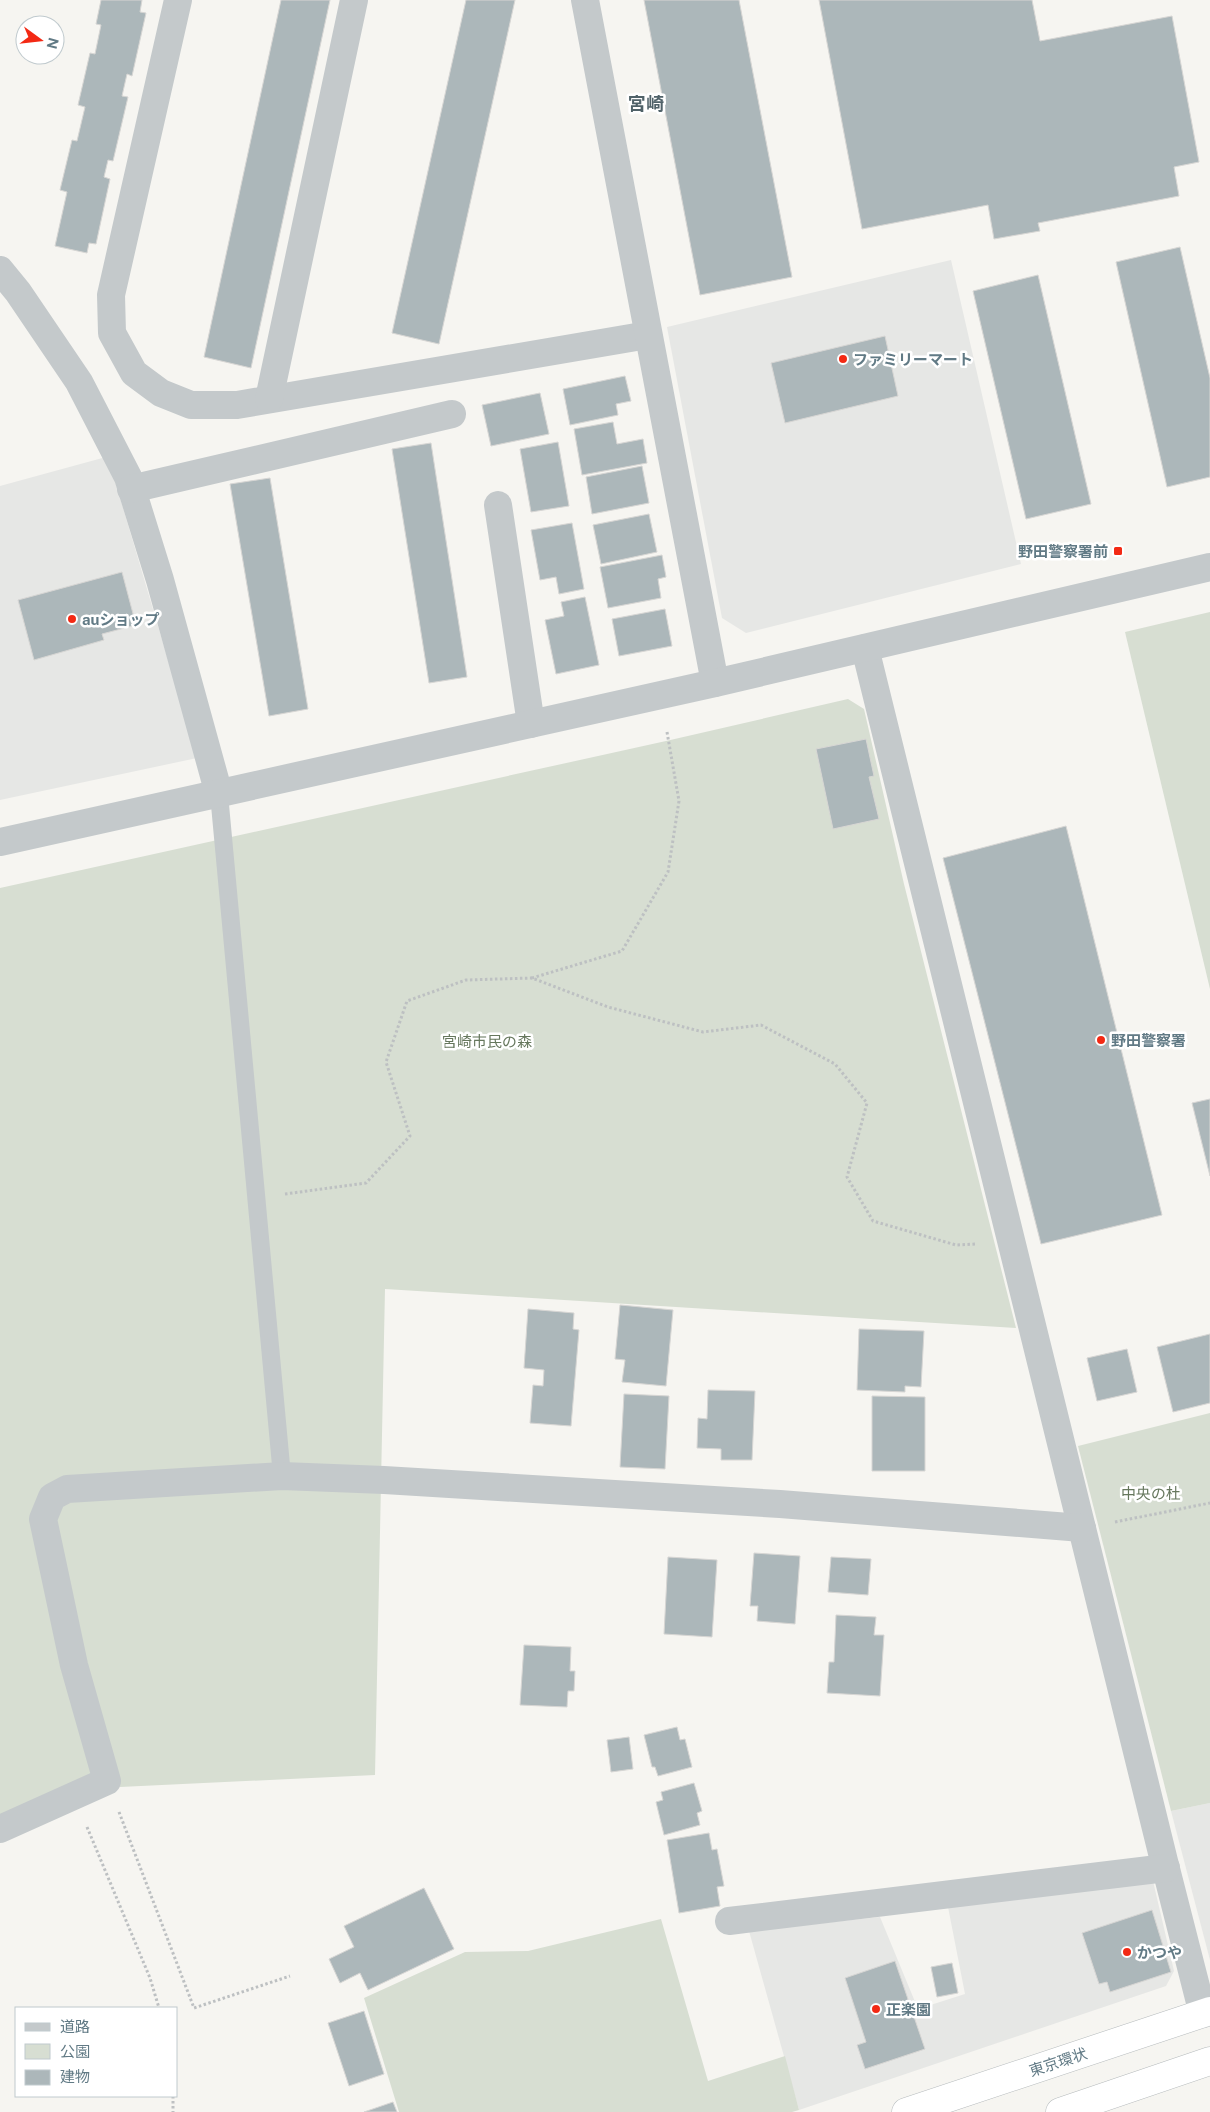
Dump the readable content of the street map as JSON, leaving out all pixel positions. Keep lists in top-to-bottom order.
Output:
{
  "streets": {
    "highway": ["東京環状"]
  },
  "districts": ["宮崎"],
  "parks": ["宮崎市民の森", "中央の杜"],
  "places": {
    "other": [
      "ファミリーマート",
      "auショップ",
      "野田警察署",
      "かつや",
      "正楽園"
    ],
    "transit": ["野田警察署前"]
  },
  "legend": ["道路", "公園", "建物"],
  "north": "right"
}
